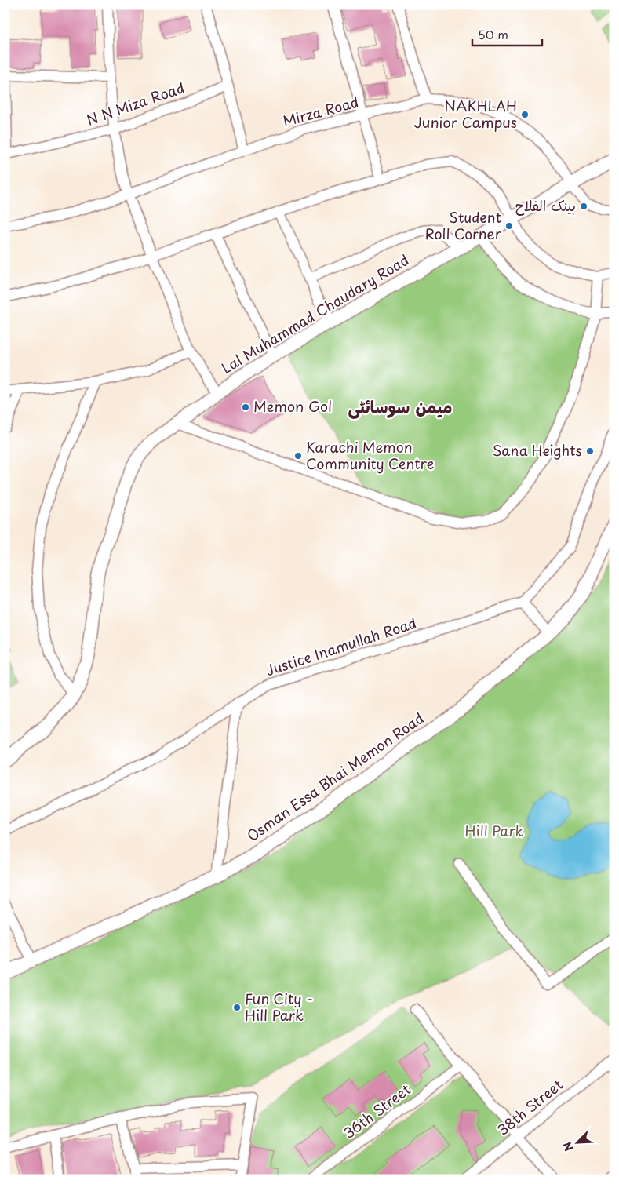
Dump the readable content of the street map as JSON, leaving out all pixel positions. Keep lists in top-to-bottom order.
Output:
{
  "streets": {
    "street": [
      "N N Miza Road",
      "Mirza Road",
      "Lal Muhammad Chaudary Road",
      "Justice Inamullah Road",
      "Osman Essa Bhai Memon Road",
      "38th Street",
      "36th Street"
    ]
  },
  "crossings": [
    ["Mirza Road", "Lal Muhammad Chaudary Road"]
  ],
  "districts": ["میمن سوسائٹی"],
  "parks": ["Hill Park"],
  "places": [
    "NAKHLAH Junior Campus",
    "بینک الفلاح",
    "Student Roll Corner",
    "Memon Gol",
    "Sana Heights",
    "Karachi Memon Community Centre",
    "Fun City - Hill Park"
  ],
  "scale_bar": "50 m",
  "north": "bottom left"
}
